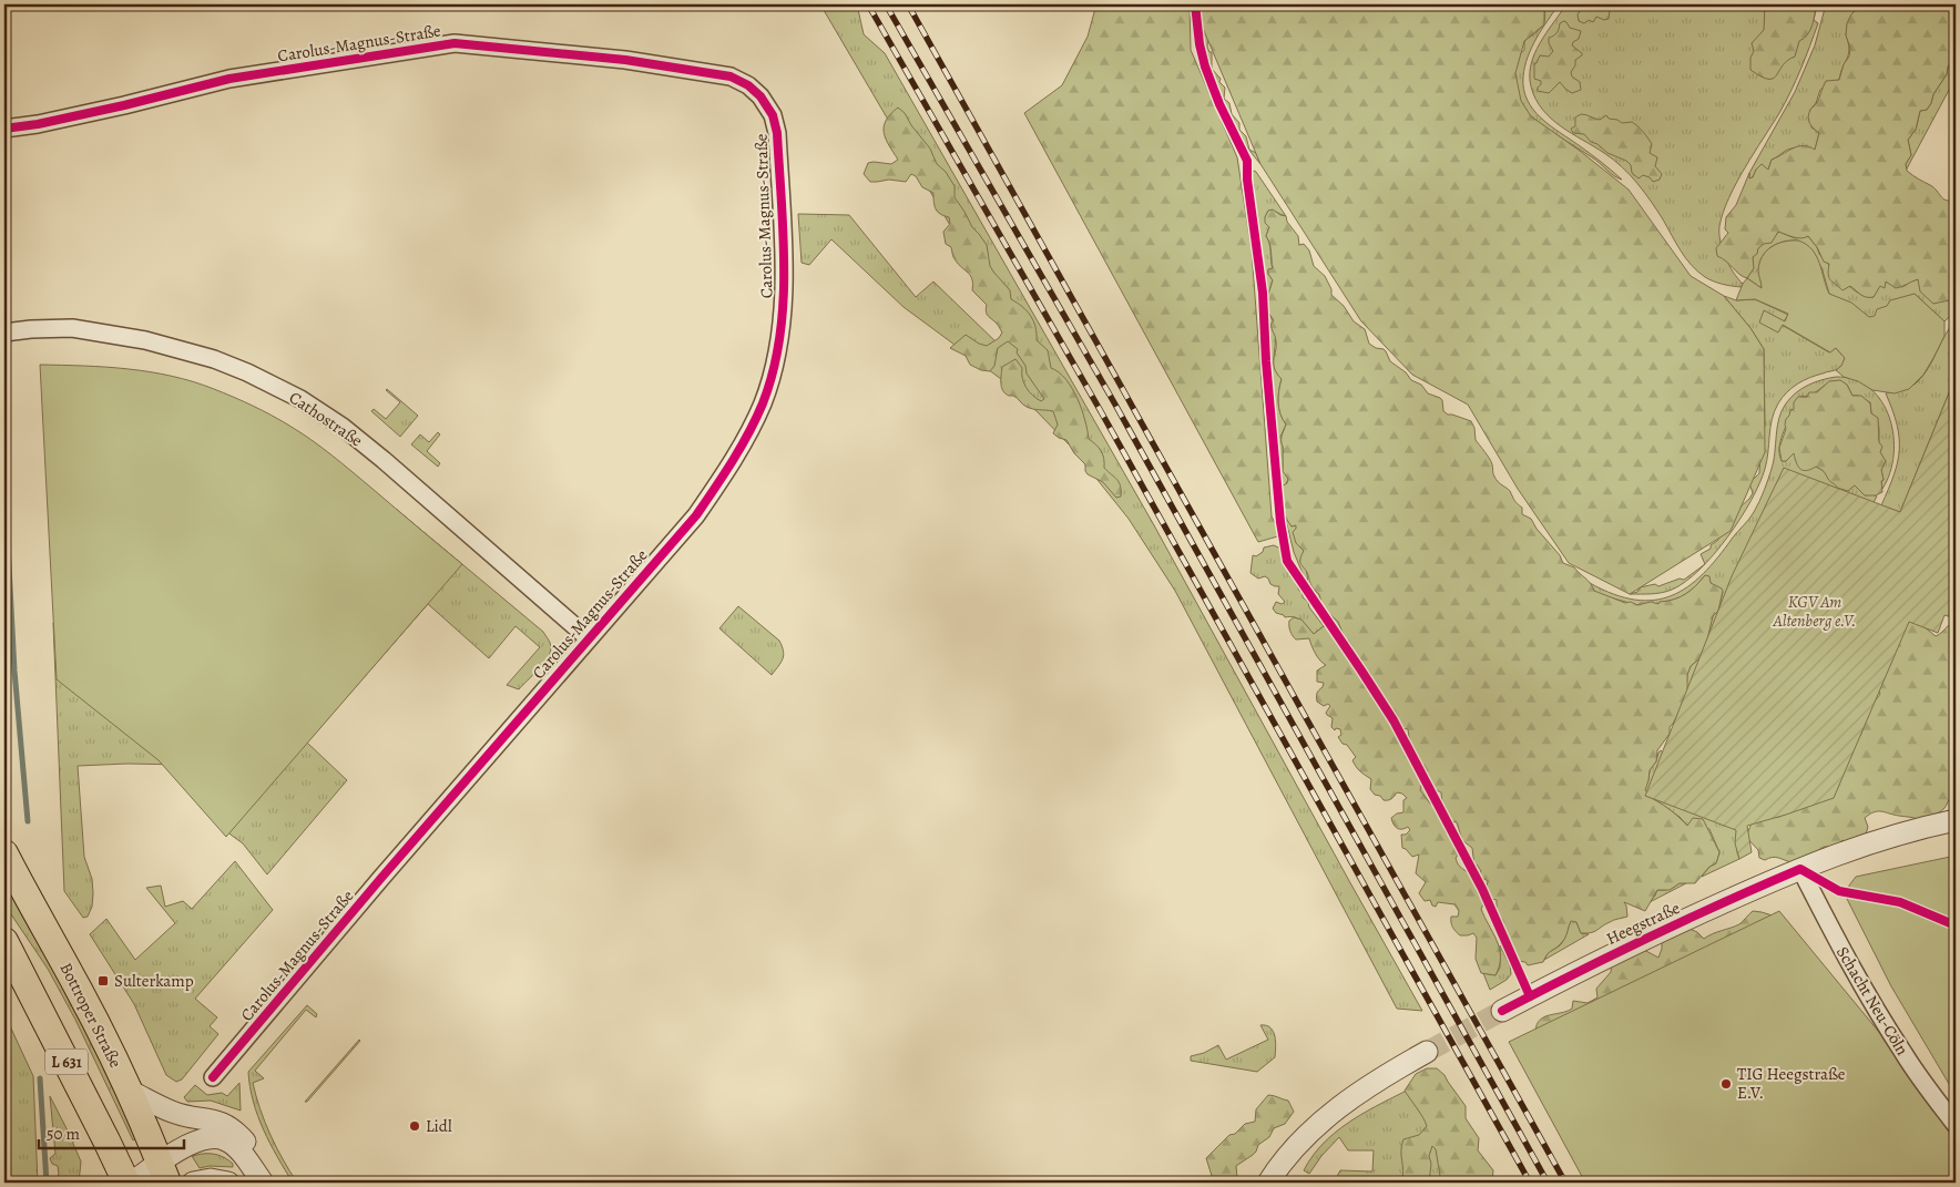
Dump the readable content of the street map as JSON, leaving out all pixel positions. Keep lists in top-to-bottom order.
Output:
{
  "streets": {
    "main road": ["Bottroper Straße", "L 631"],
    "street": [
      "Carolus-Magnus-Straße",
      "Cathostraße",
      "Heegstraße",
      "Schacht Neu-Cöln"
    ]
  },
  "crossings": [
    ["Carolus-Magnus-Straße", "Cathostraße"],
    ["Heegstraße", "Schacht Neu-Cöln"]
  ],
  "parks": ["KGV Am Altenberg e.V."],
  "places": {
    "transit": ["Sulterkamp"],
    "other": ["TIG Heegstraße E.V.", "Lidl"]
  },
  "scale_bar": "50 m"
}
